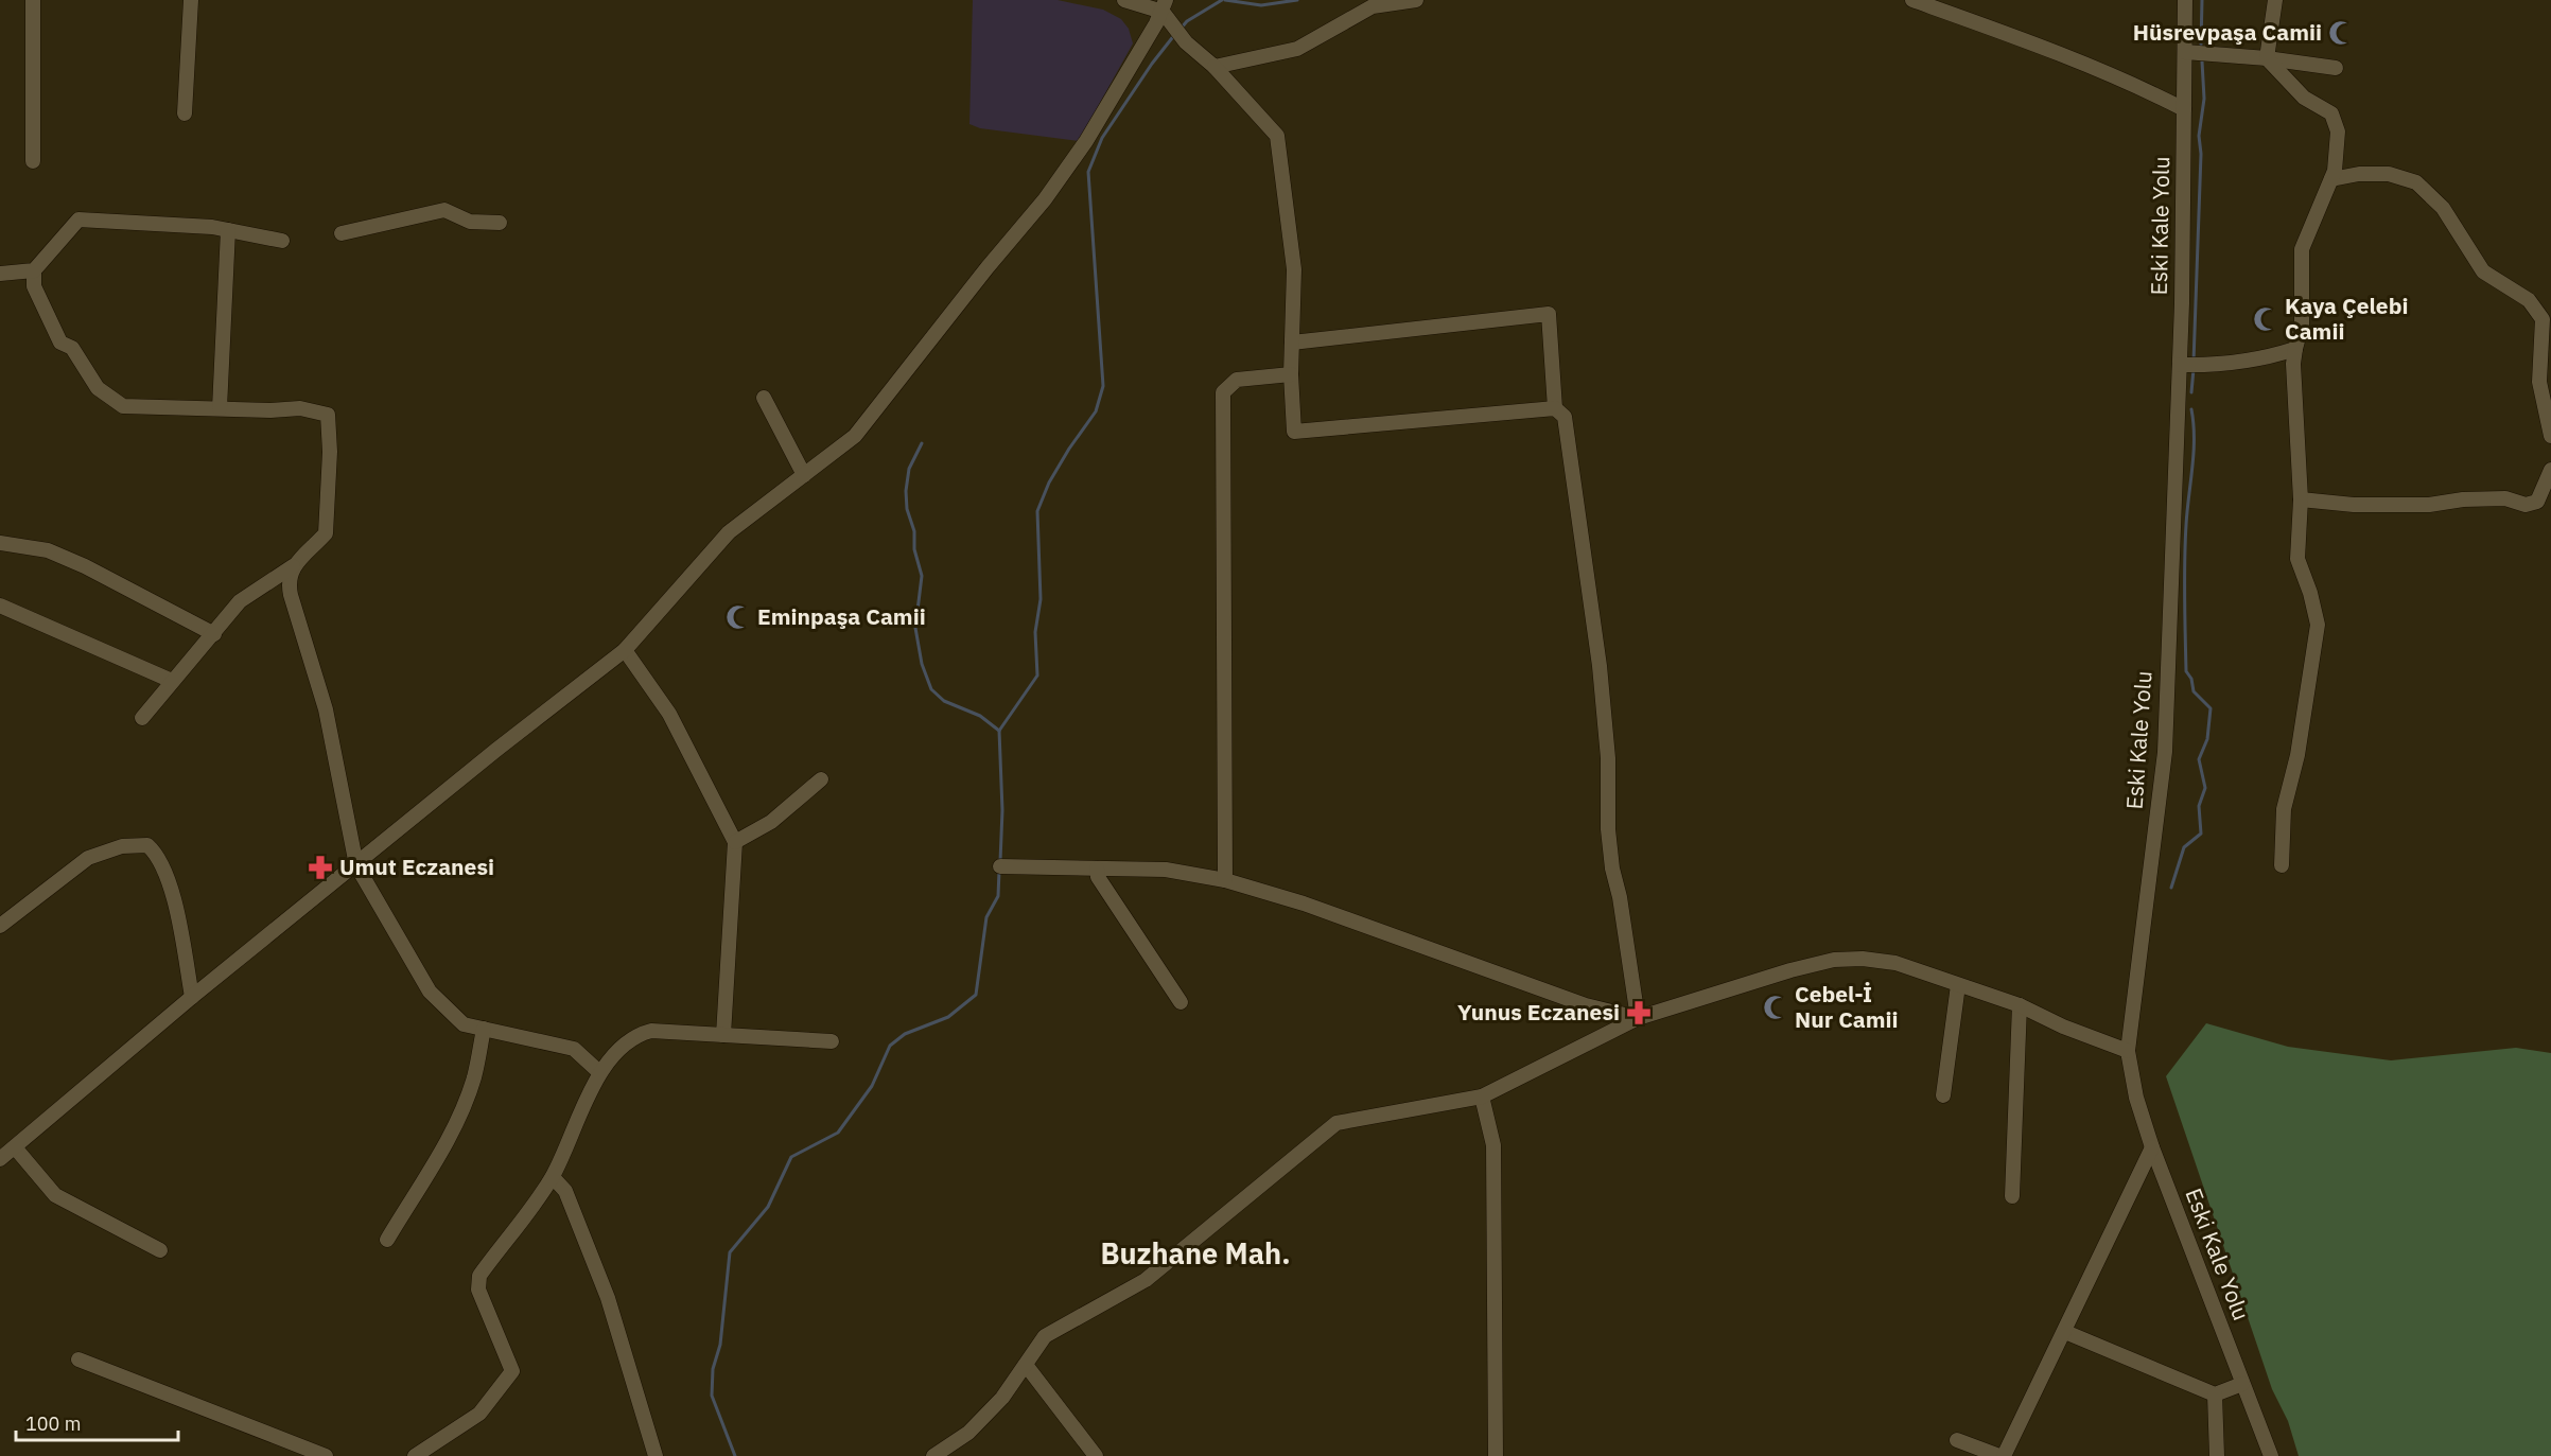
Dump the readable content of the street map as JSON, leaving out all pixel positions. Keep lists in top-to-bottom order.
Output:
{
  "streets": {
    "street": ["Eski Kale Yolu"]
  },
  "districts": ["Buzhane Mah."],
  "places": {
    "mosque": [
      "Hüsrevpaşa Camii",
      "Kaya Çelebi Camii",
      "Eminpaşa Camii",
      "Cebel-İ Nur Camii"
    ],
    "pharmacy": ["Umut Eczanesi", "Yunus Eczanesi"]
  },
  "scale_bar": "100 m"
}
